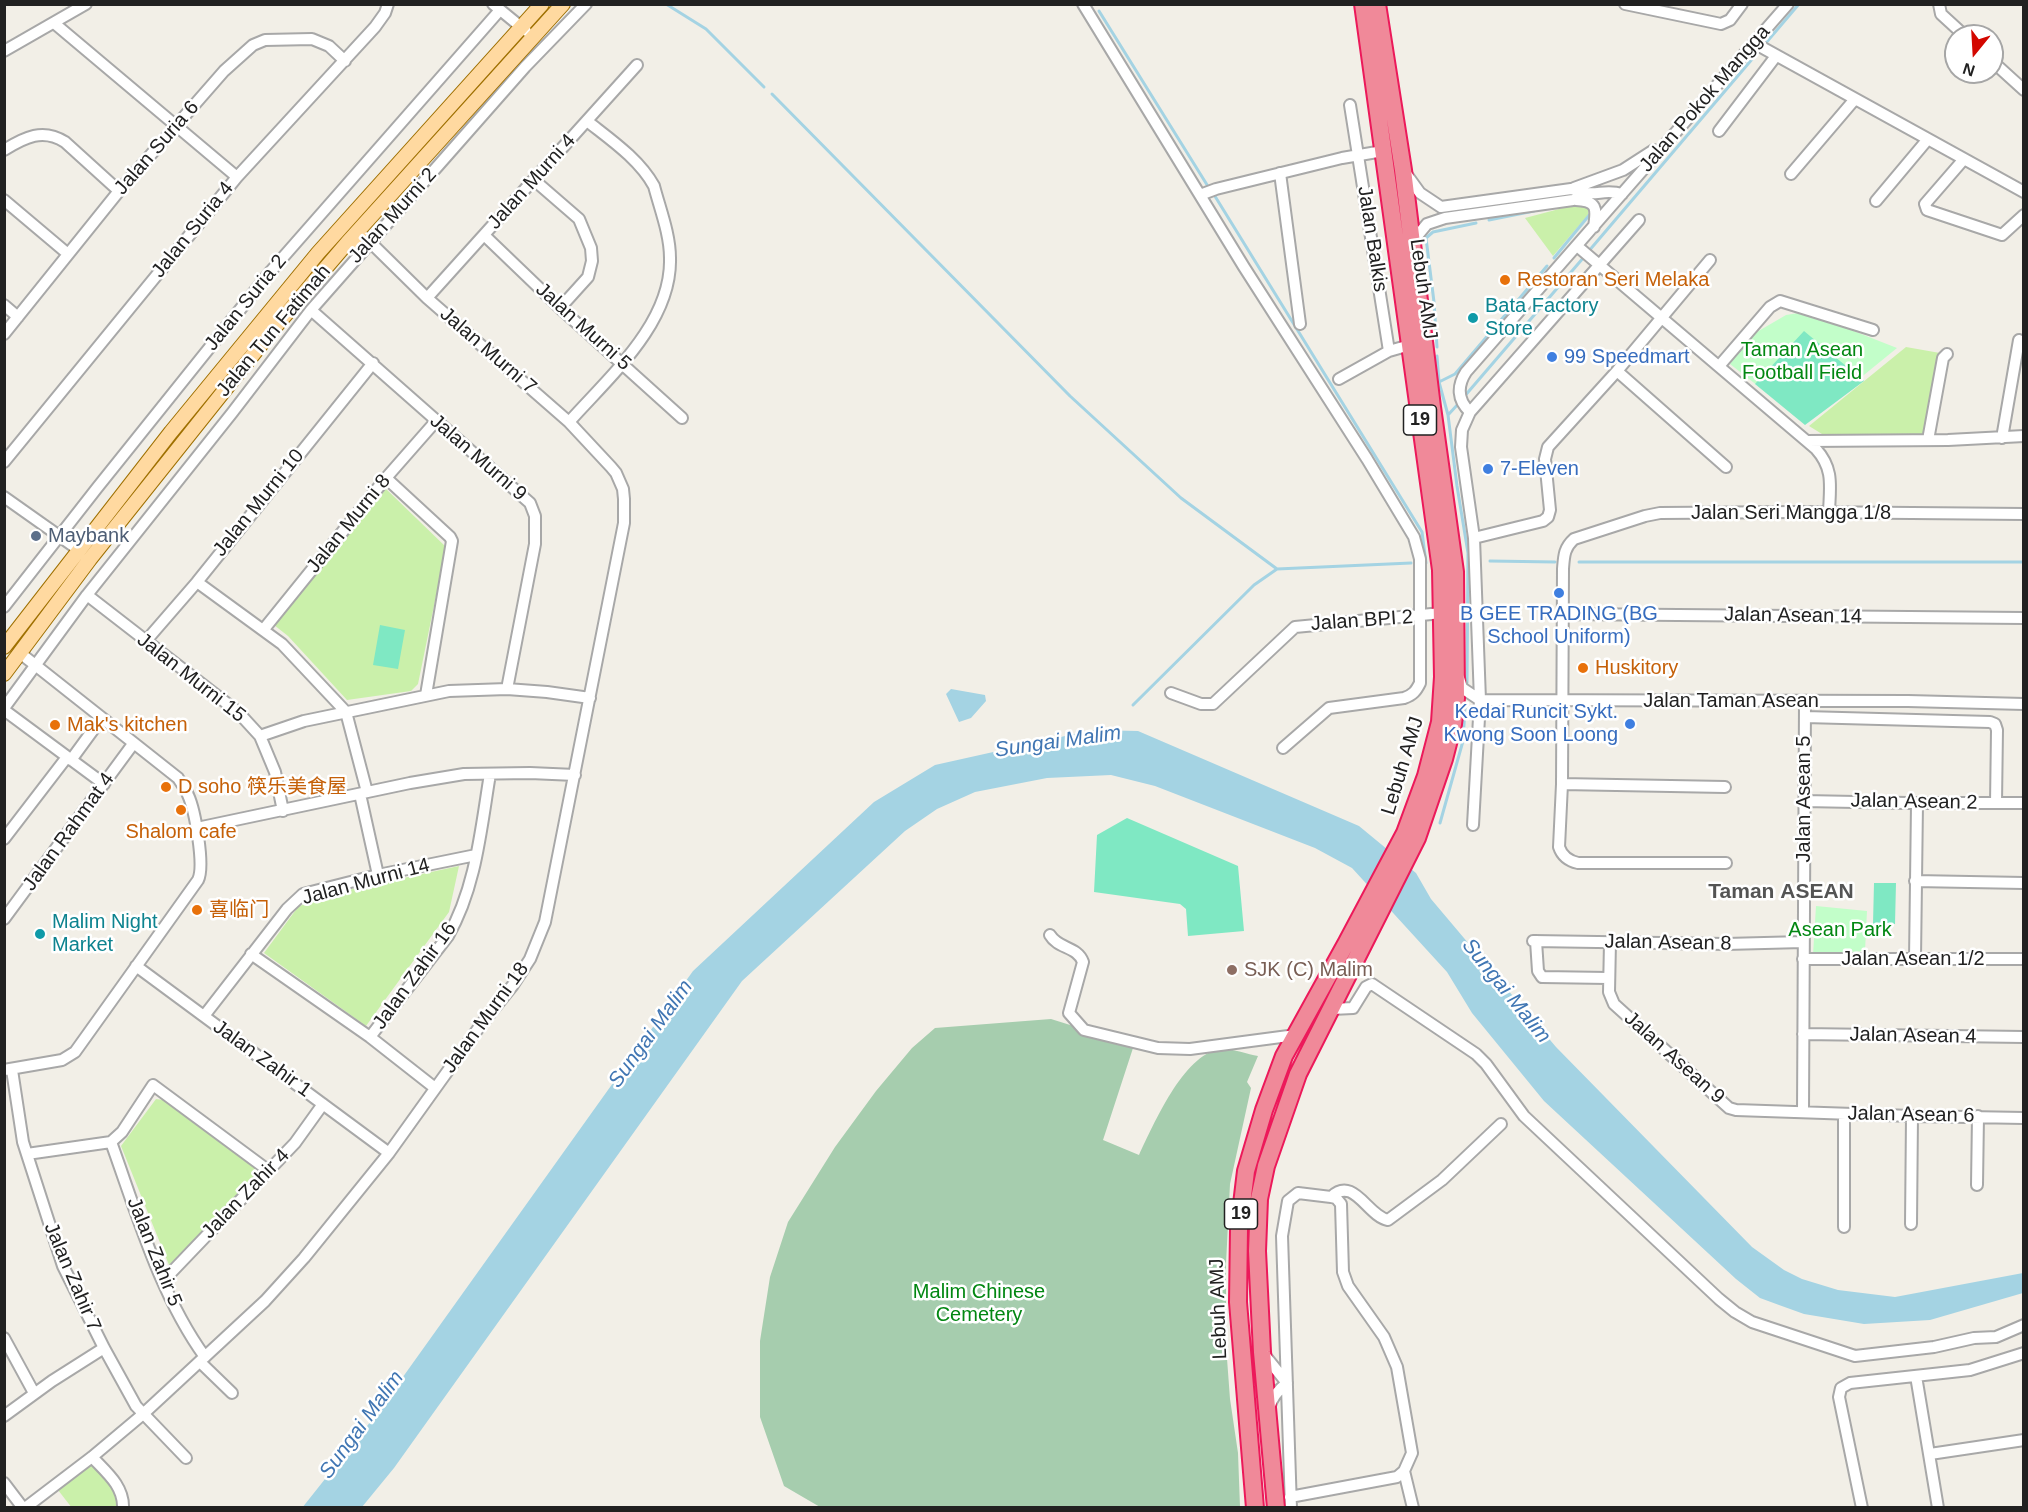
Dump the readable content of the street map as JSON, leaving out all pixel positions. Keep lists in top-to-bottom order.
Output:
{
  "streets": {
    "highway": ["Lebuh AMJ", "19"],
    "main road": ["Jalan Tun Fatimah"],
    "street": [
      "Jalan Pokok Mangga",
      "Jalan Suria 6",
      "Jalan Murni 4",
      "Jalan Murni 2",
      "Jalan Suria 4",
      "Jalan Balkis",
      "Jalan Suria 2",
      "Jalan Murni 5",
      "Jalan Murni 7",
      "Jalan Murni 9",
      "Jalan Murni 10",
      "Jalan Seri Mangga 1/8",
      "Jalan Murni 8",
      "Jalan Asean 14",
      "Jalan BPI 2",
      "Jalan Murni 15",
      "Jalan Taman Asean",
      "Jalan Asean 5",
      "Jalan Asean 2",
      "Jalan Rahmat 4",
      "Jalan Murni 14",
      "Jalan Asean 8",
      "Jalan Asean 1/2",
      "Jalan Zahir 16",
      "Jalan Murni 18",
      "Jalan Asean 4",
      "Jalan Asean 9",
      "Jalan Zahir 1",
      "Jalan Asean 6",
      "Jalan Zahir 4",
      "Jalan Zahir 5",
      "Jalan Zahir 7"
    ]
  },
  "crossings": [
    ["Jalan Suria 6", "Jalan Suria 4"],
    ["Jalan Murni 4", "Jalan Murni 5"],
    ["Jalan Murni 4", "Jalan Murni 7"],
    ["Jalan Murni 2", "Jalan Murni 7"],
    ["Jalan Murni 2", "Jalan Murni 9"],
    ["Jalan Murni 2", "Jalan Murni 15"],
    ["Lebuh AMJ", "Jalan BPI 2"],
    ["Jalan Tun Fatimah", "Jalan Murni 7"],
    ["Jalan Murni 7", "Jalan Murni 18"],
    ["Jalan Murni 9", "Jalan Murni 10"],
    ["Jalan Murni 9", "Jalan Murni 8"],
    ["Jalan Murni 10", "Jalan Murni 15"],
    ["Jalan Seri Mangga 1/8", "Jalan Asean 14"],
    ["Jalan Taman Asean", "Jalan Asean 5"],
    ["Jalan Asean 5", "Jalan Asean 2"],
    ["Jalan Asean 5", "Jalan Asean 8"],
    ["Jalan Asean 5", "Jalan Asean 1/2"],
    ["Jalan Asean 5", "Jalan Asean 4"],
    ["Jalan Asean 5", "Jalan Asean 9"],
    ["Jalan Asean 5", "Jalan Asean 6"],
    ["Jalan Murni 14", "Jalan Zahir 16"],
    ["Jalan Murni 14", "Jalan Zahir 1"],
    ["Jalan Asean 8", "Jalan Asean 9"],
    ["Jalan Murni 18", "Jalan Zahir 1"],
    ["Jalan Murni 18", "Jalan Zahir 5"],
    ["Jalan Murni 18", "Jalan Zahir 7"],
    ["Jalan Asean 9", "Jalan Asean 6"],
    ["Jalan Zahir 1", "Jalan Zahir 4"],
    ["Jalan Zahir 4", "Jalan Zahir 5"]
  ],
  "districts": ["Taman ASEAN"],
  "water": ["Sungai Malim"],
  "parks": ["Taman Asean Football Field", "Asean Park", "Malim Chinese Cemetery"],
  "places": [
    "Restoran Seri Melaka",
    "Bata Factory Store",
    "99 Speedmart",
    "7-Eleven",
    "Maybank",
    "B GEE TRADING (BG School Uniform)",
    "Huskitory",
    "Kedai Runcit Sykt. Kwong Soon Loong",
    "Mak's kitchen",
    "D soho 筷乐美食屋",
    "Shalom cafe",
    "喜临门",
    "Malim Night Market",
    "SJK (C) Malim"
  ],
  "north": "bottom"
}
